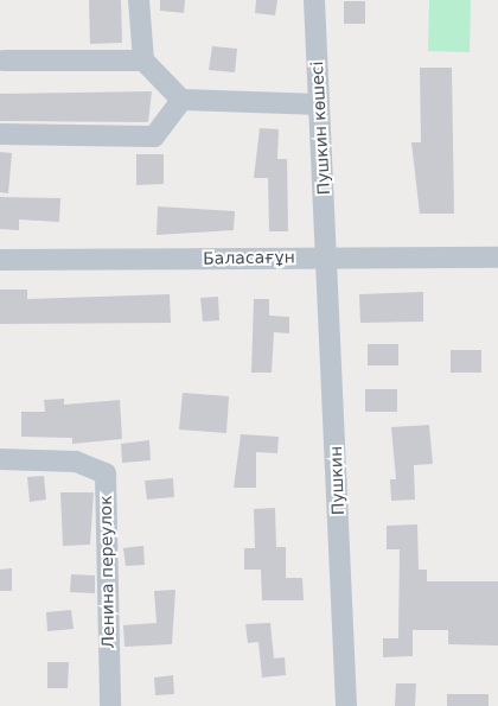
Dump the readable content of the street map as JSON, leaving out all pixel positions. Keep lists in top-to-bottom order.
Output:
{
  "streets": {
    "street": [
      "Пушкин көшесі",
      "Баласағұн",
      "Пушкин",
      "Ленина переулок"
    ]
  },
  "crossings": [
    ["Пушкин көшесі", "Баласағұн"],
    ["Пушкин көшесі", "Пушкин"],
    ["Баласағұн", "Пушкин"]
  ]
}
